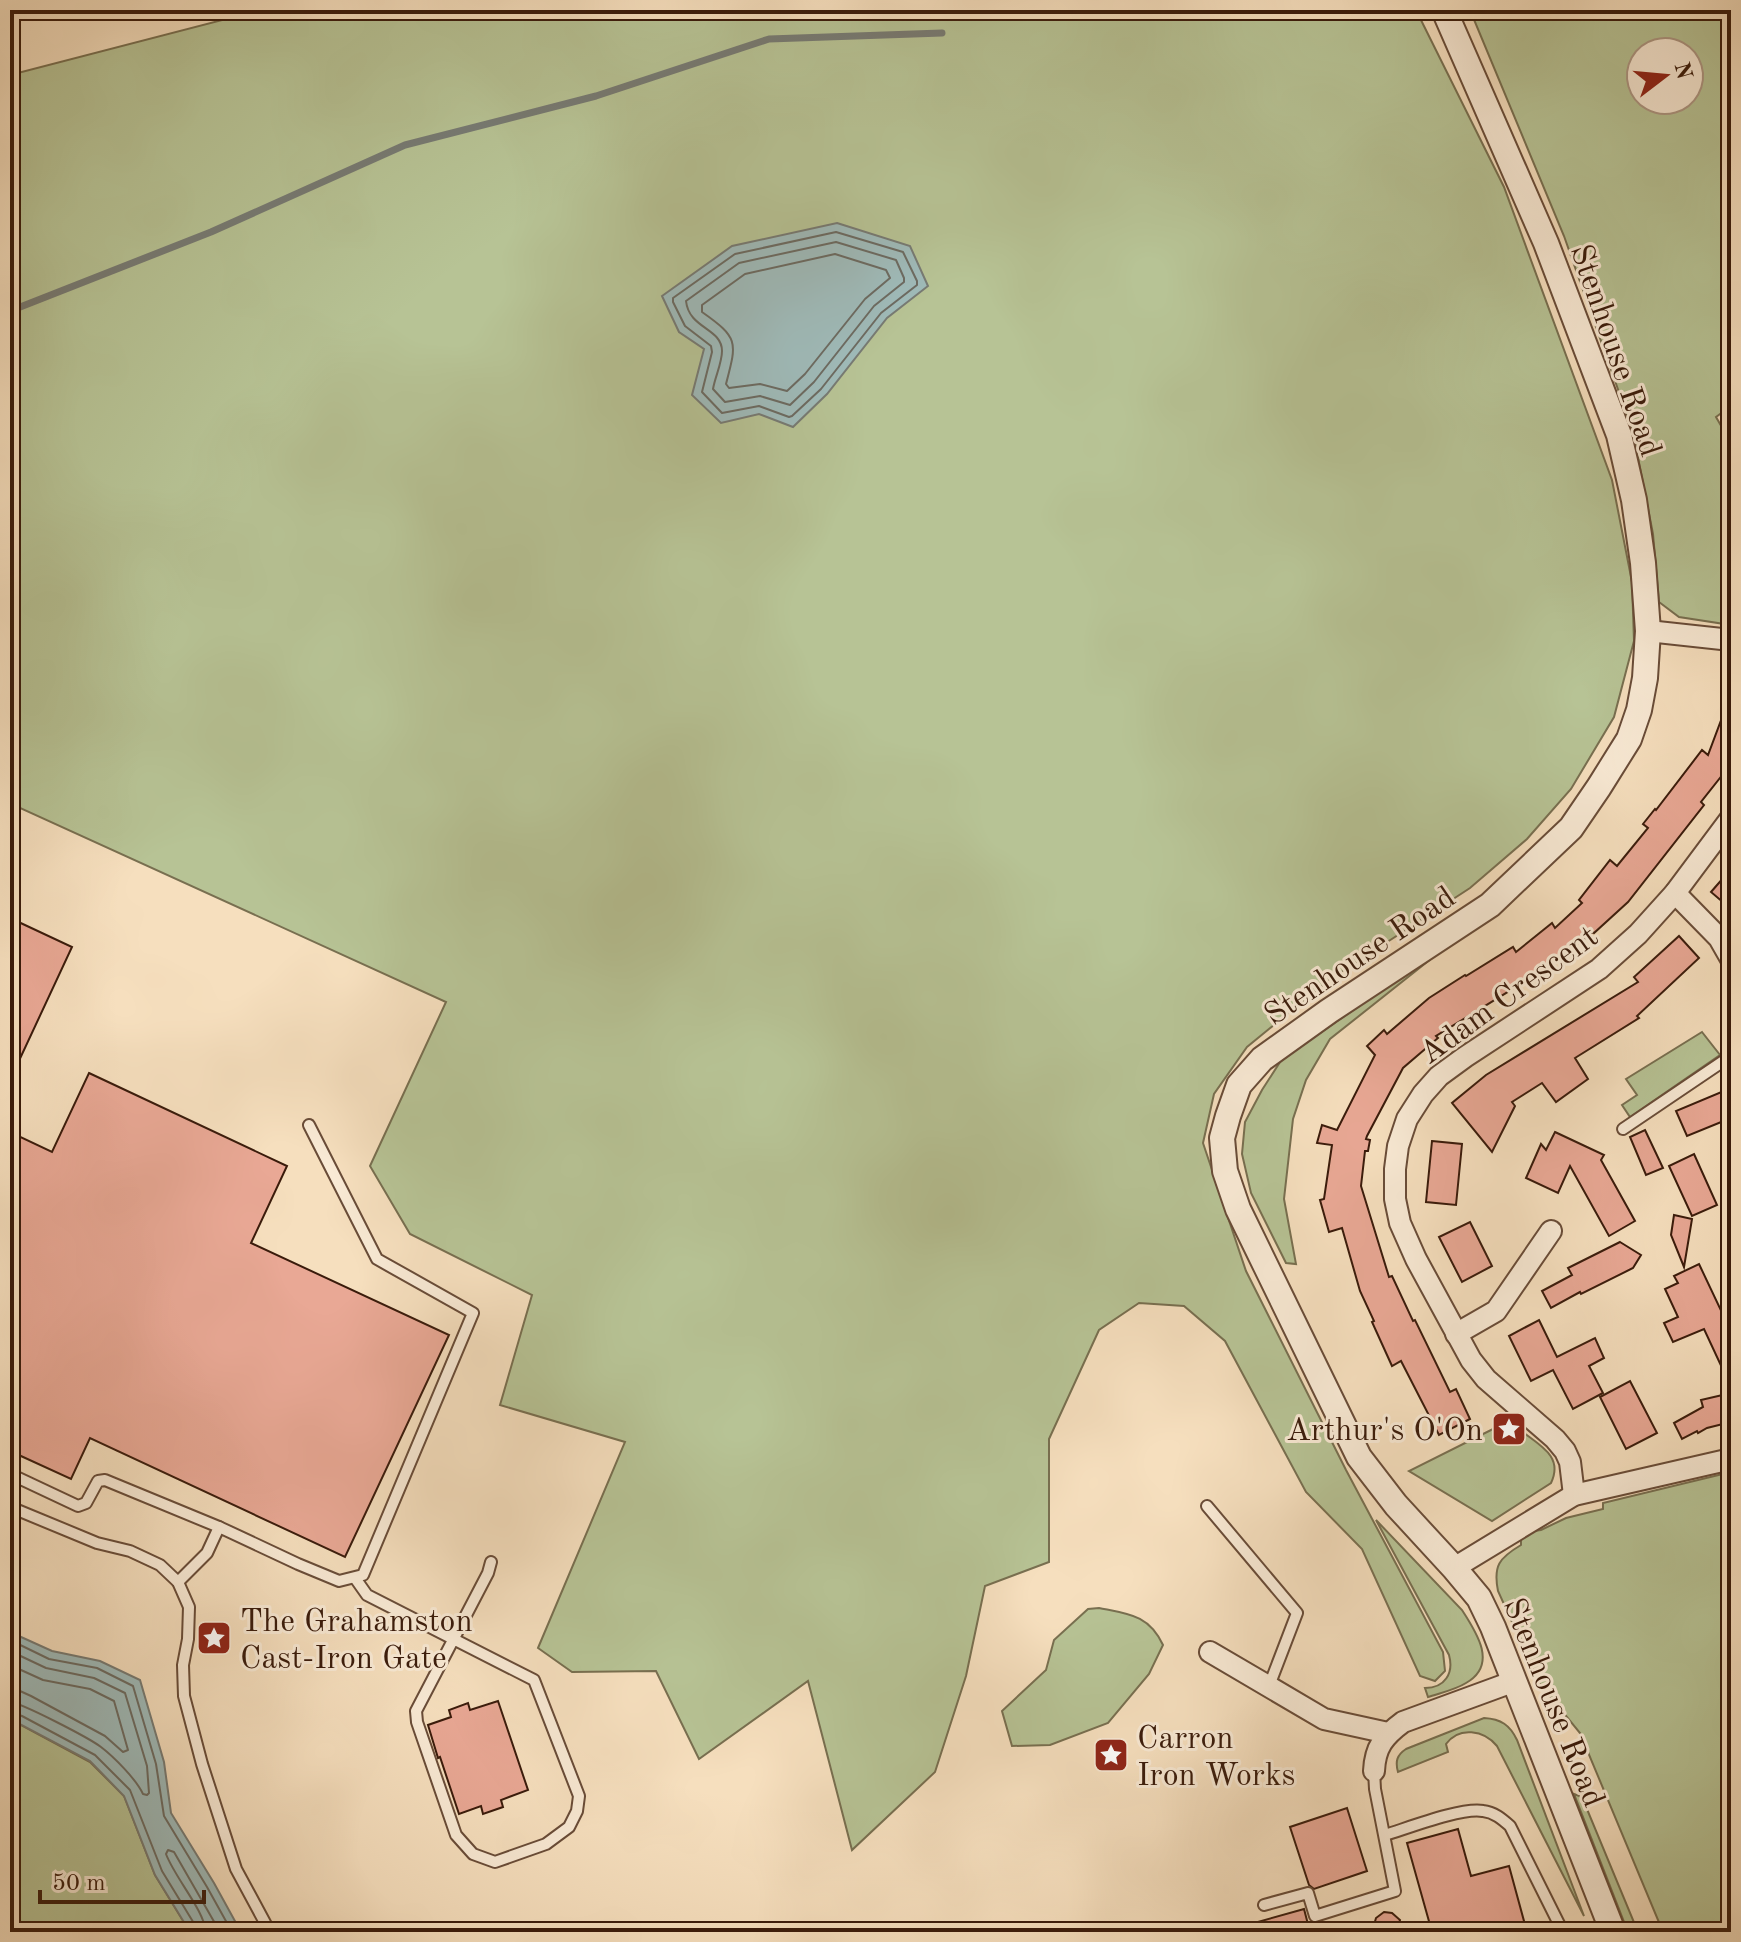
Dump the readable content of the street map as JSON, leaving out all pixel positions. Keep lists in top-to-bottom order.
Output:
{
  "streets": {
    "street": ["Stenhouse Road", "Adam Crescent"]
  },
  "places": {
    "place": ["Arthur's O'On", "The Grahamston Cast-Iron Gate", "Carron Iron Works"]
  },
  "scale_bar": "50 m",
  "north": "right"
}
